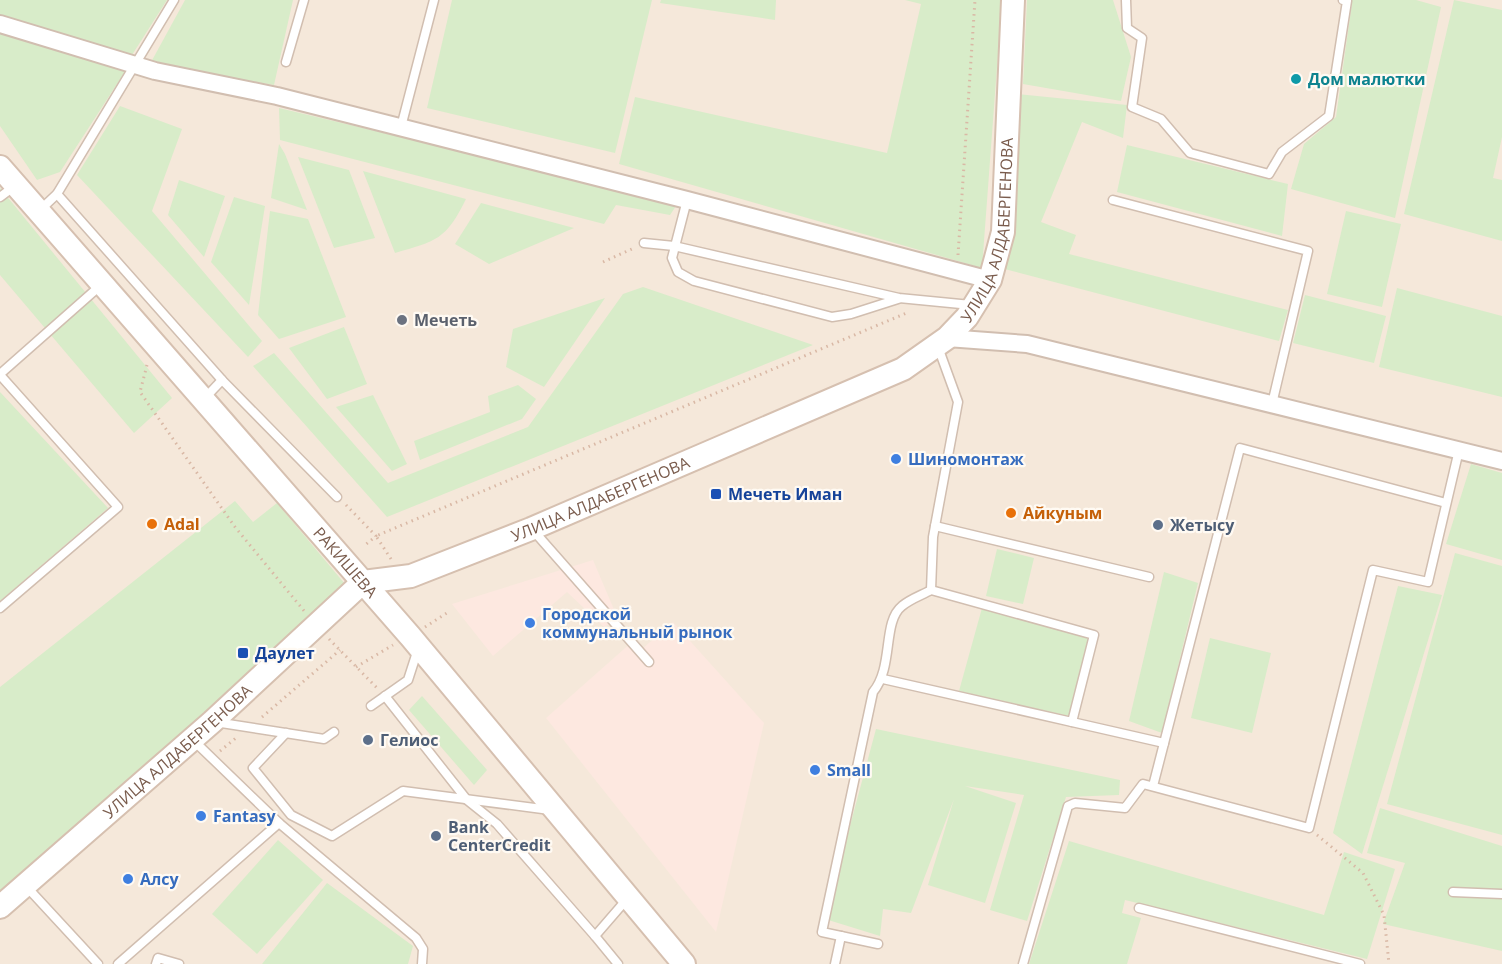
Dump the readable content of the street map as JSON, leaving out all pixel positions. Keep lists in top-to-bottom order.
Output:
{
  "streets": {
    "street": ["УЛИЦА АЛДАБЕРГЕНОВА", "РАКИШЕВА"]
  },
  "crossings": [
    ["УЛИЦА АЛДАБЕРГЕНОВА", "РАКИШЕВА"]
  ],
  "places": {
    "other": [
      "Дом малютки",
      "Мечеть",
      "Шиномонтаж",
      "Айкуным",
      "Adal",
      "Жетысу",
      "Городской коммунальный рынок",
      "Гелиос",
      "Small",
      "Fantasy",
      "Bank CenterCredit",
      "Алсу"
    ],
    "transit": ["Мечеть Иман", "Даулет"]
  }
}
